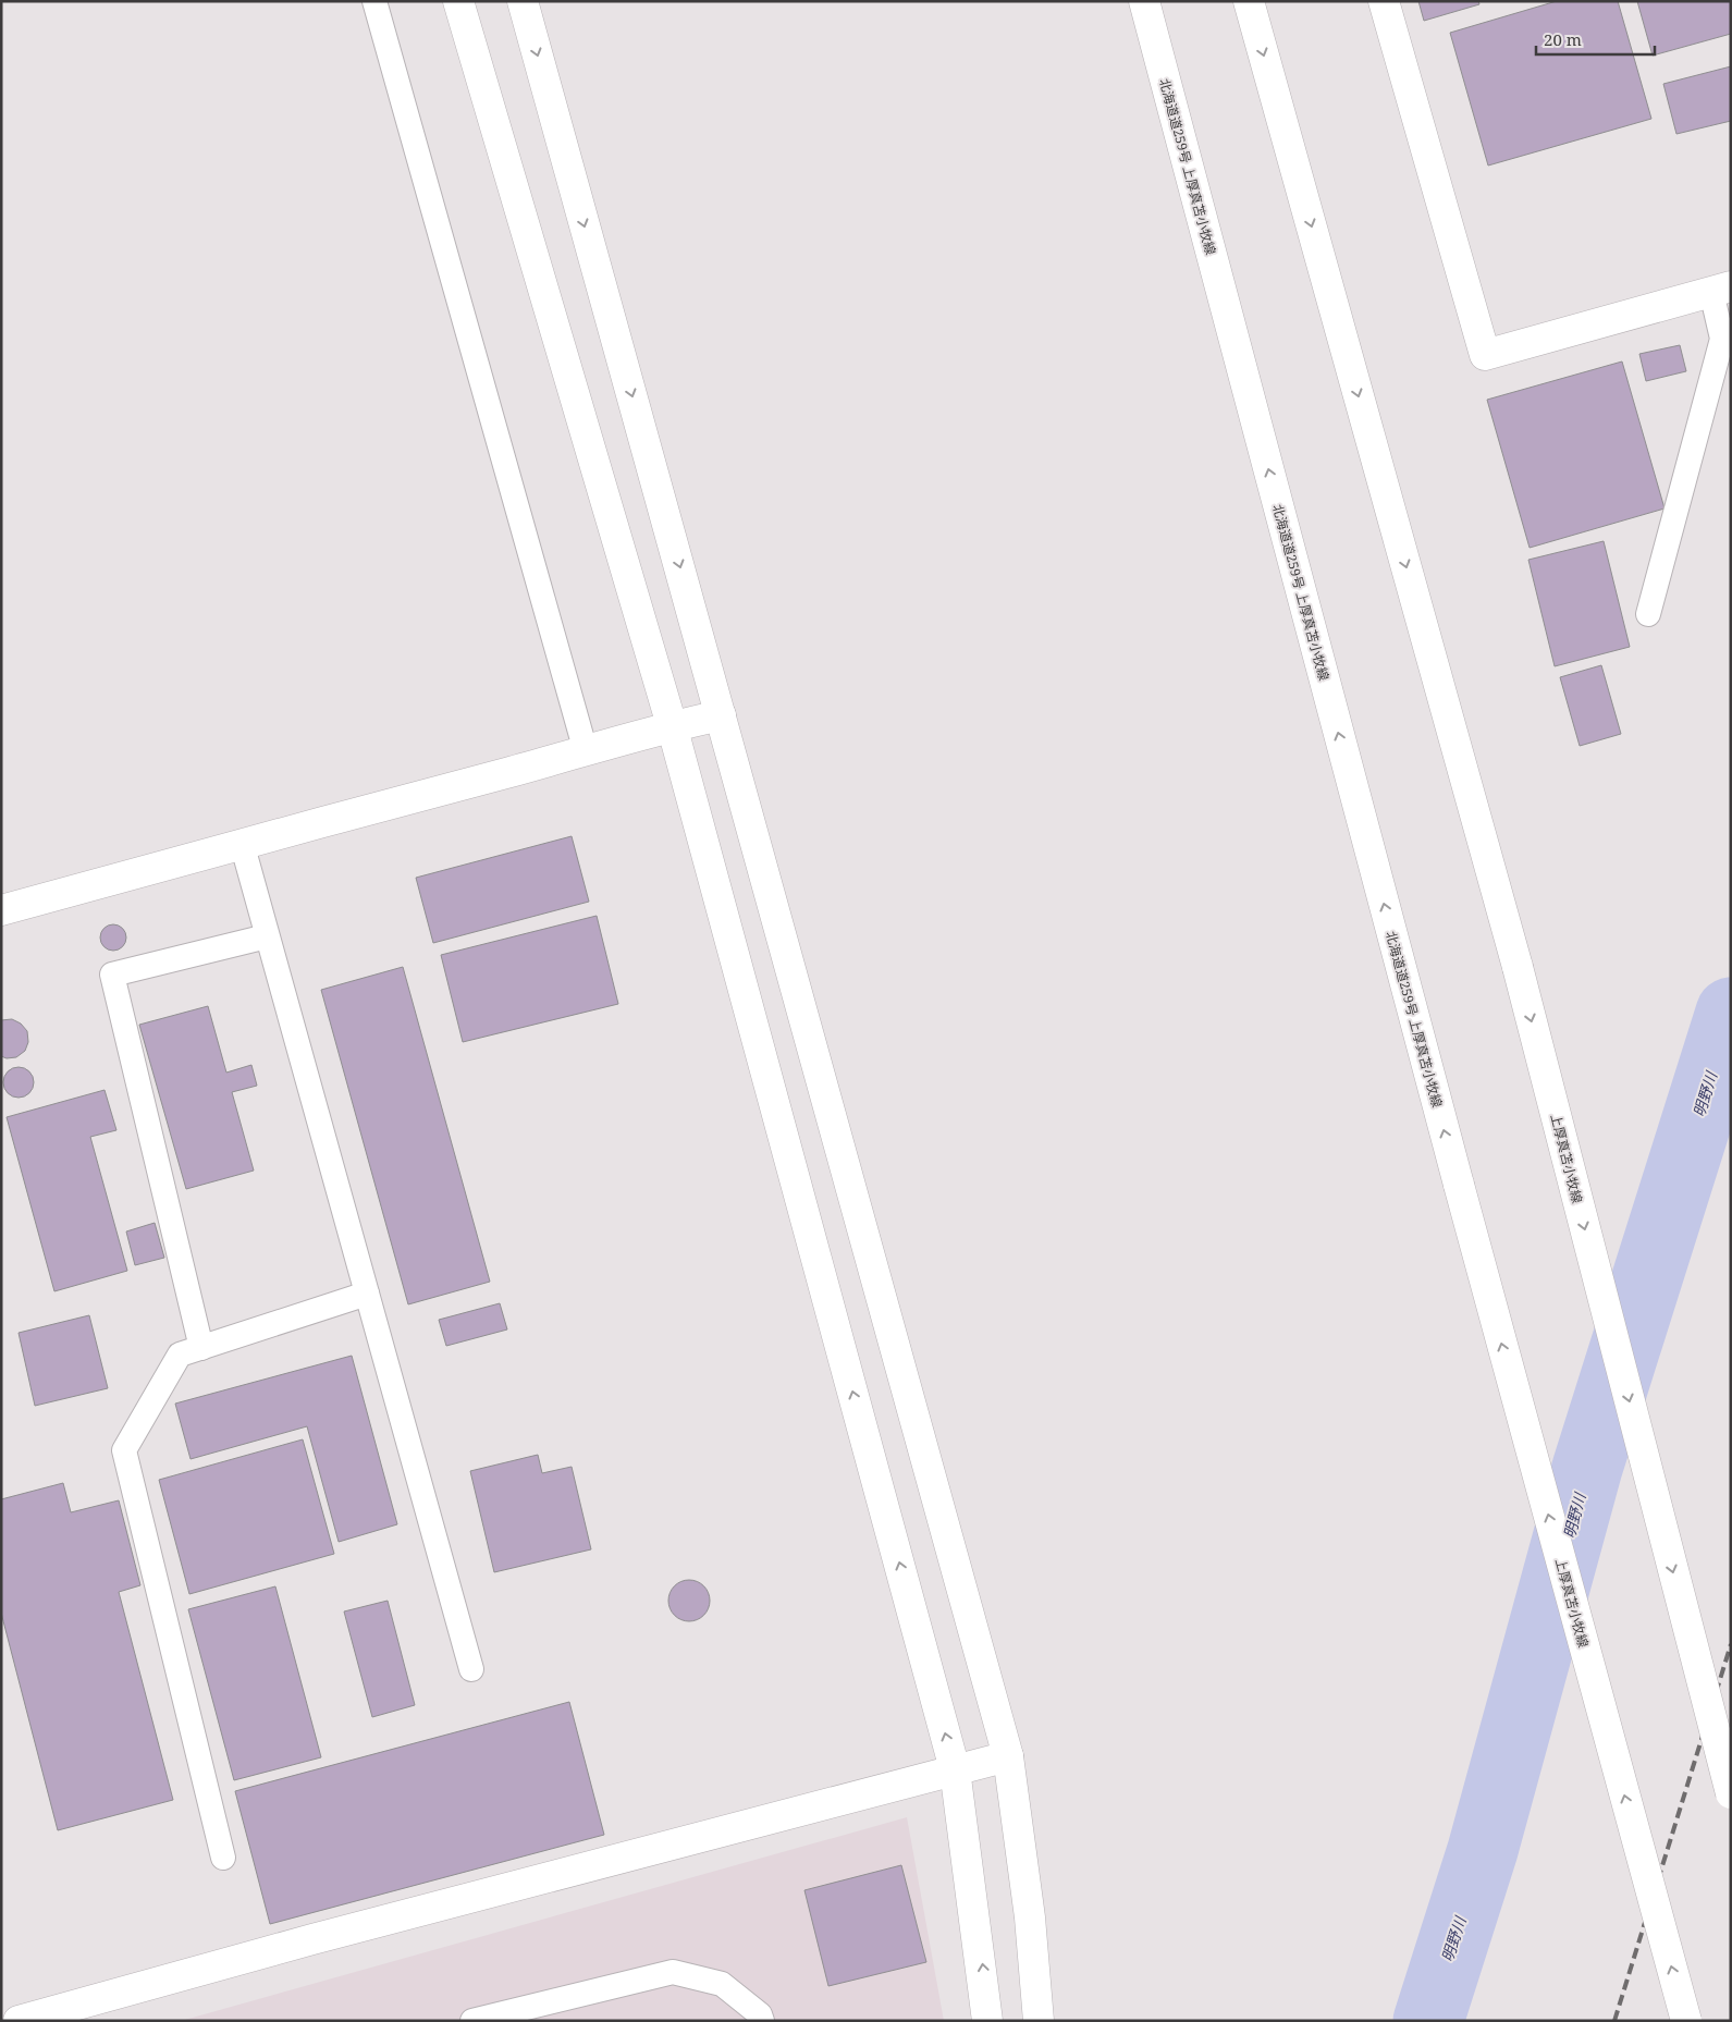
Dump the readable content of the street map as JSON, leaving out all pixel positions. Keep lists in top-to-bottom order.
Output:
{
  "streets": {
    "street": ["北海道道259号 上厚真苫小牧線", "上厚真苫小牧線"]
  },
  "crossings": [
    ["北海道道259号 上厚真苫小牧線", "上厚真苫小牧線"]
  ],
  "one_way": ["北海道道259号 上厚真苫小牧線"],
  "water": ["明野川"],
  "scale_bar": "20 m"
}
